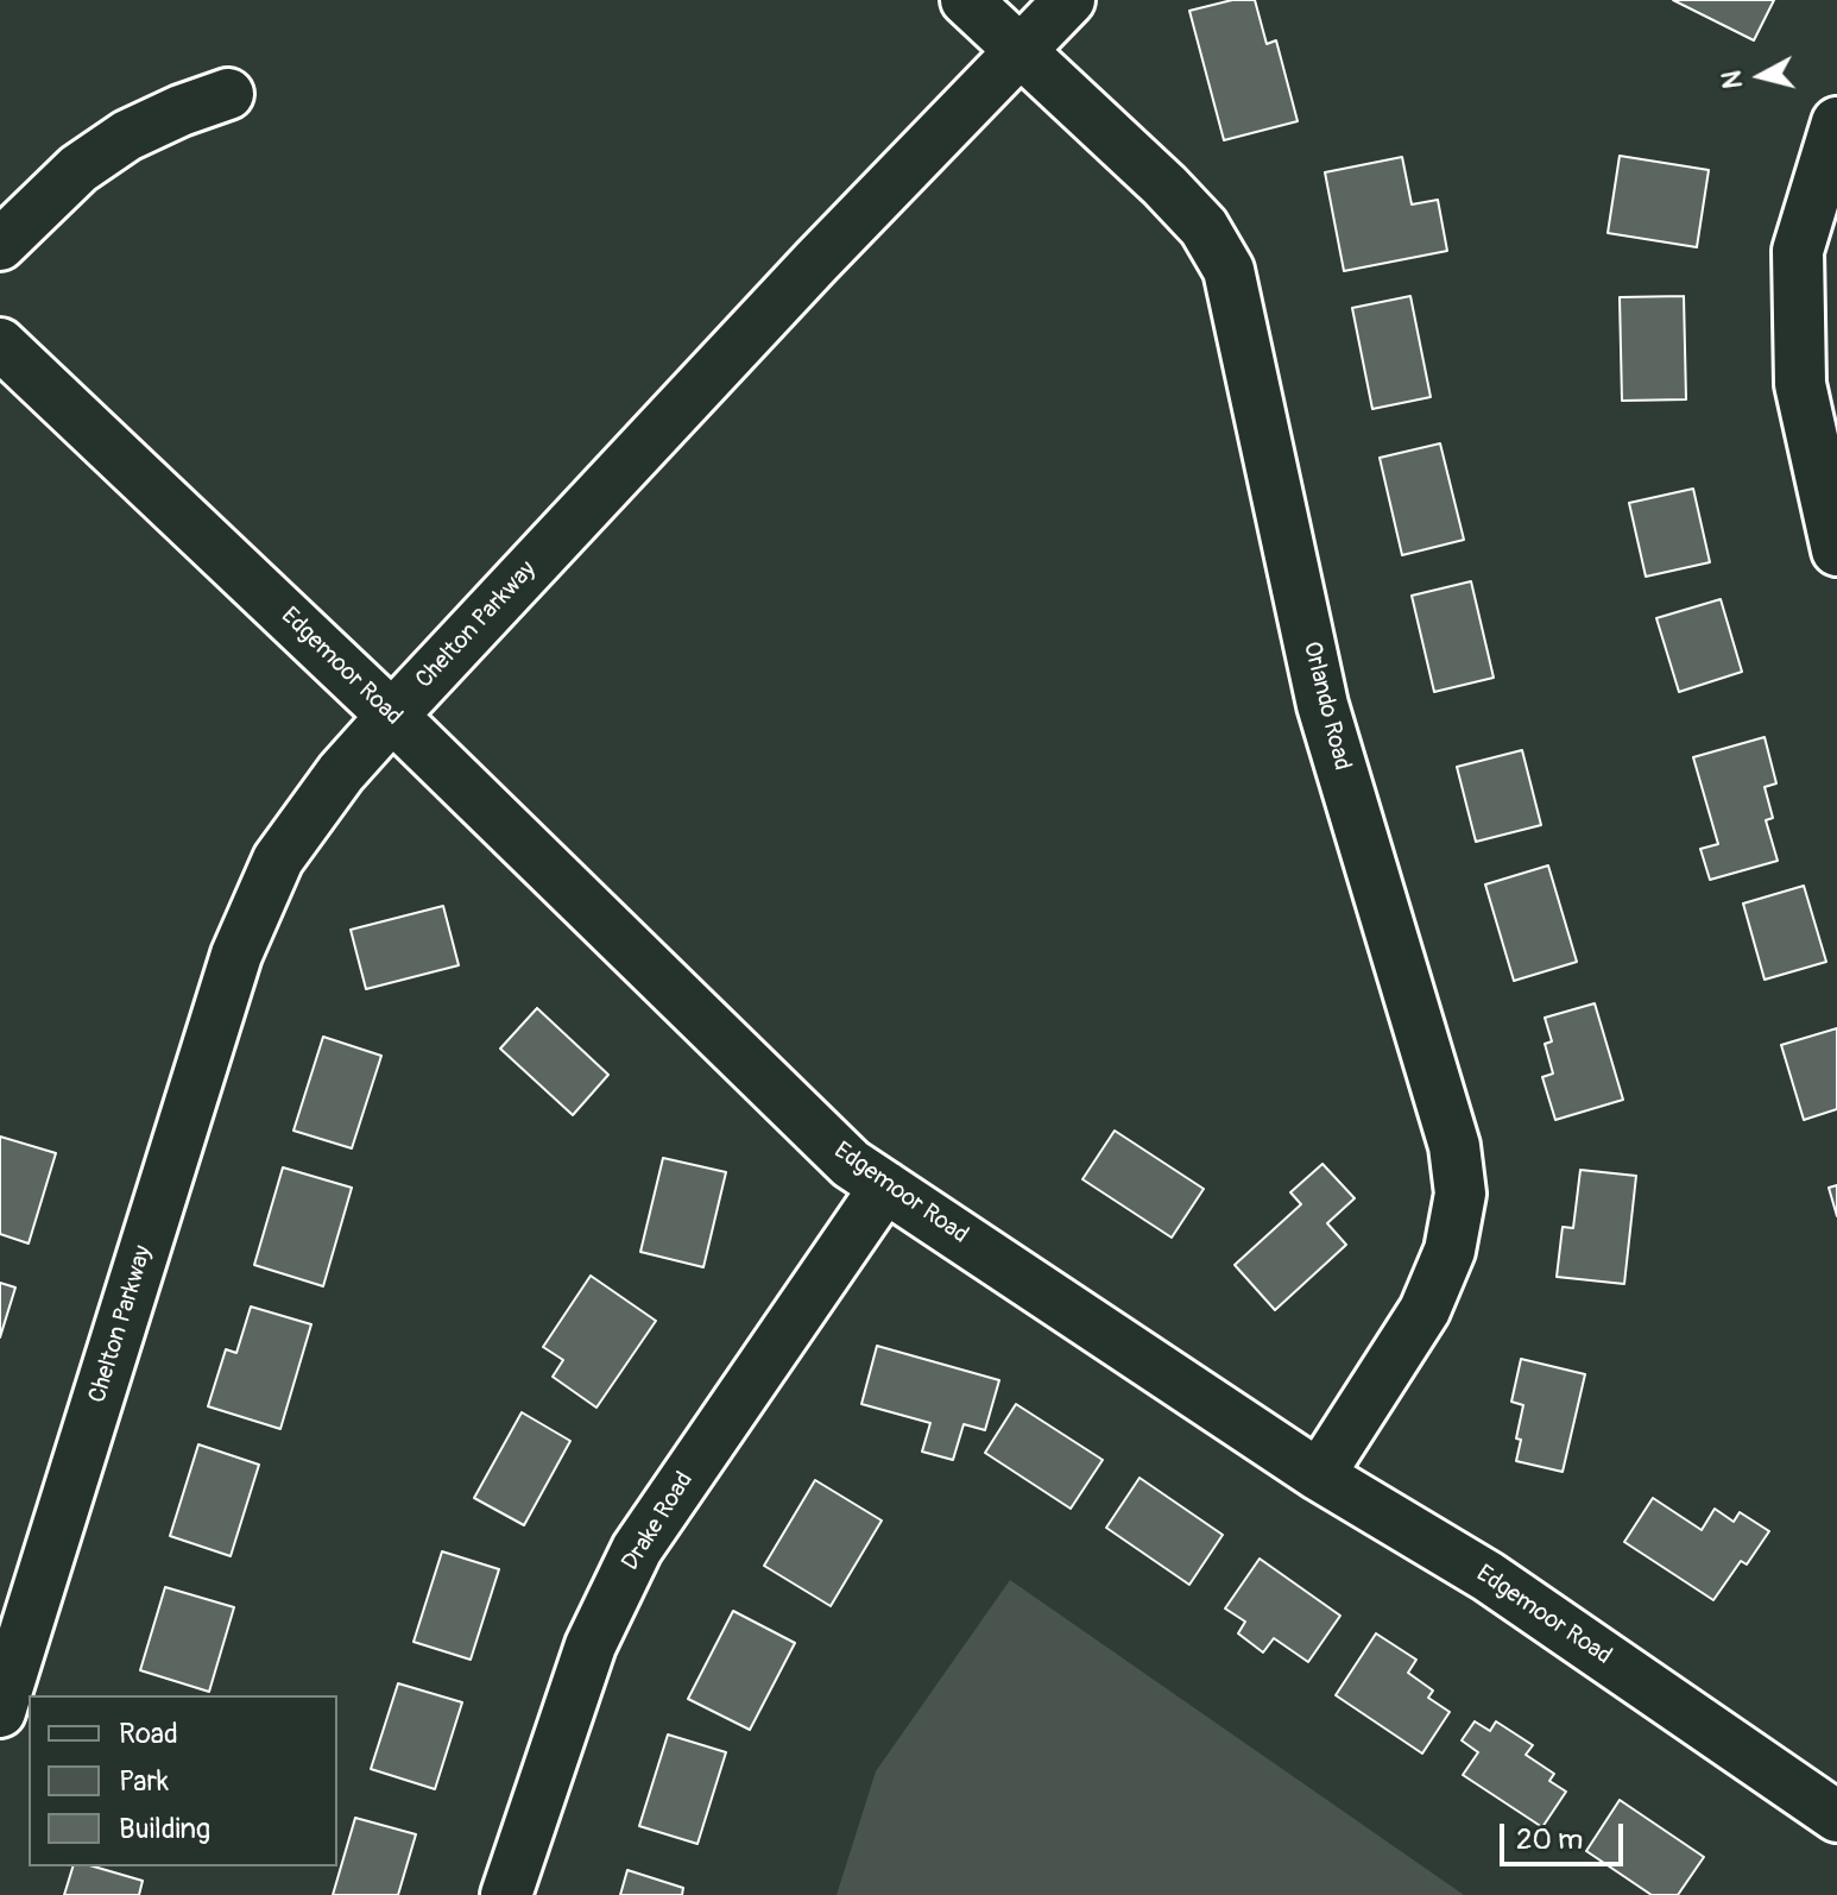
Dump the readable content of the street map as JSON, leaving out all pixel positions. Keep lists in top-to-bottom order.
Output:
{
  "streets": {
    "street": [
      "Chelton Parkway",
      "Edgemoor Road",
      "Orlando Road",
      "Drake Road"
    ]
  },
  "crossings": [
    ["Chelton Parkway", "Edgemoor Road"],
    ["Chelton Parkway", "Orlando Road"],
    ["Edgemoor Road", "Orlando Road"],
    ["Edgemoor Road", "Drake Road"]
  ],
  "legend": ["Road", "Park", "Building"],
  "scale_bar": "20 m",
  "north": "left"
}
